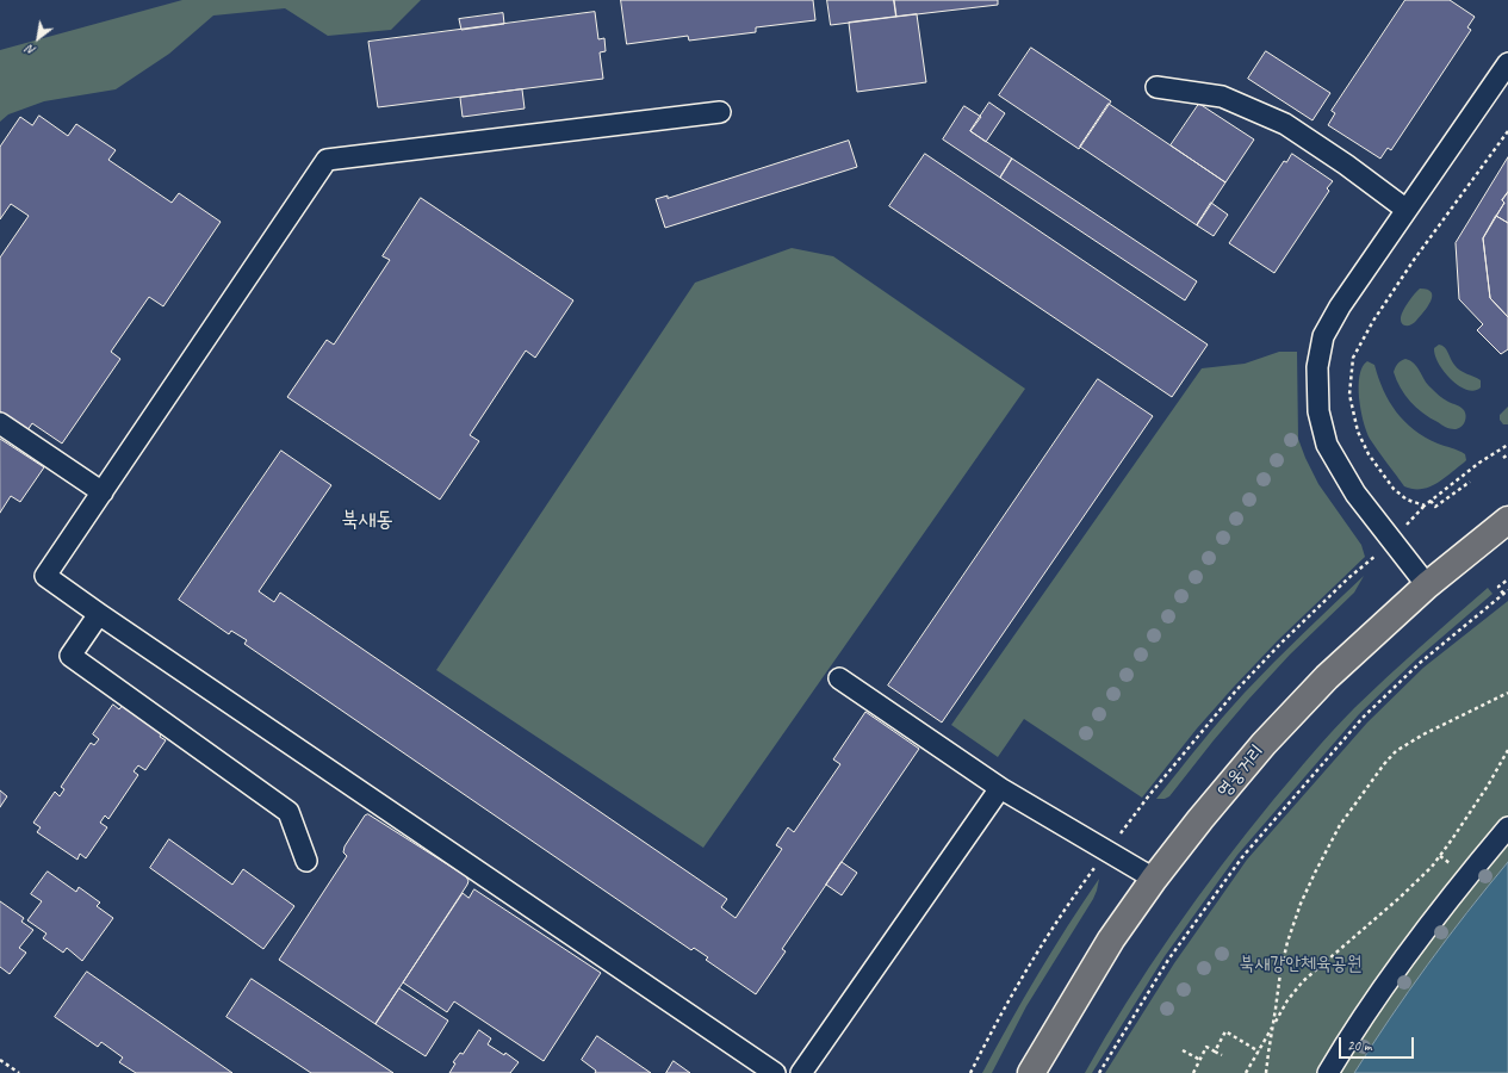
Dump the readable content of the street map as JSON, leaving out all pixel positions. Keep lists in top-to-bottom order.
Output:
{
  "streets": {
    "main road": ["영웅거리"]
  },
  "districts": ["북새동"],
  "parks": ["북새강안체육공원"],
  "scale_bar": "20 m",
  "north": "bottom left"
}
